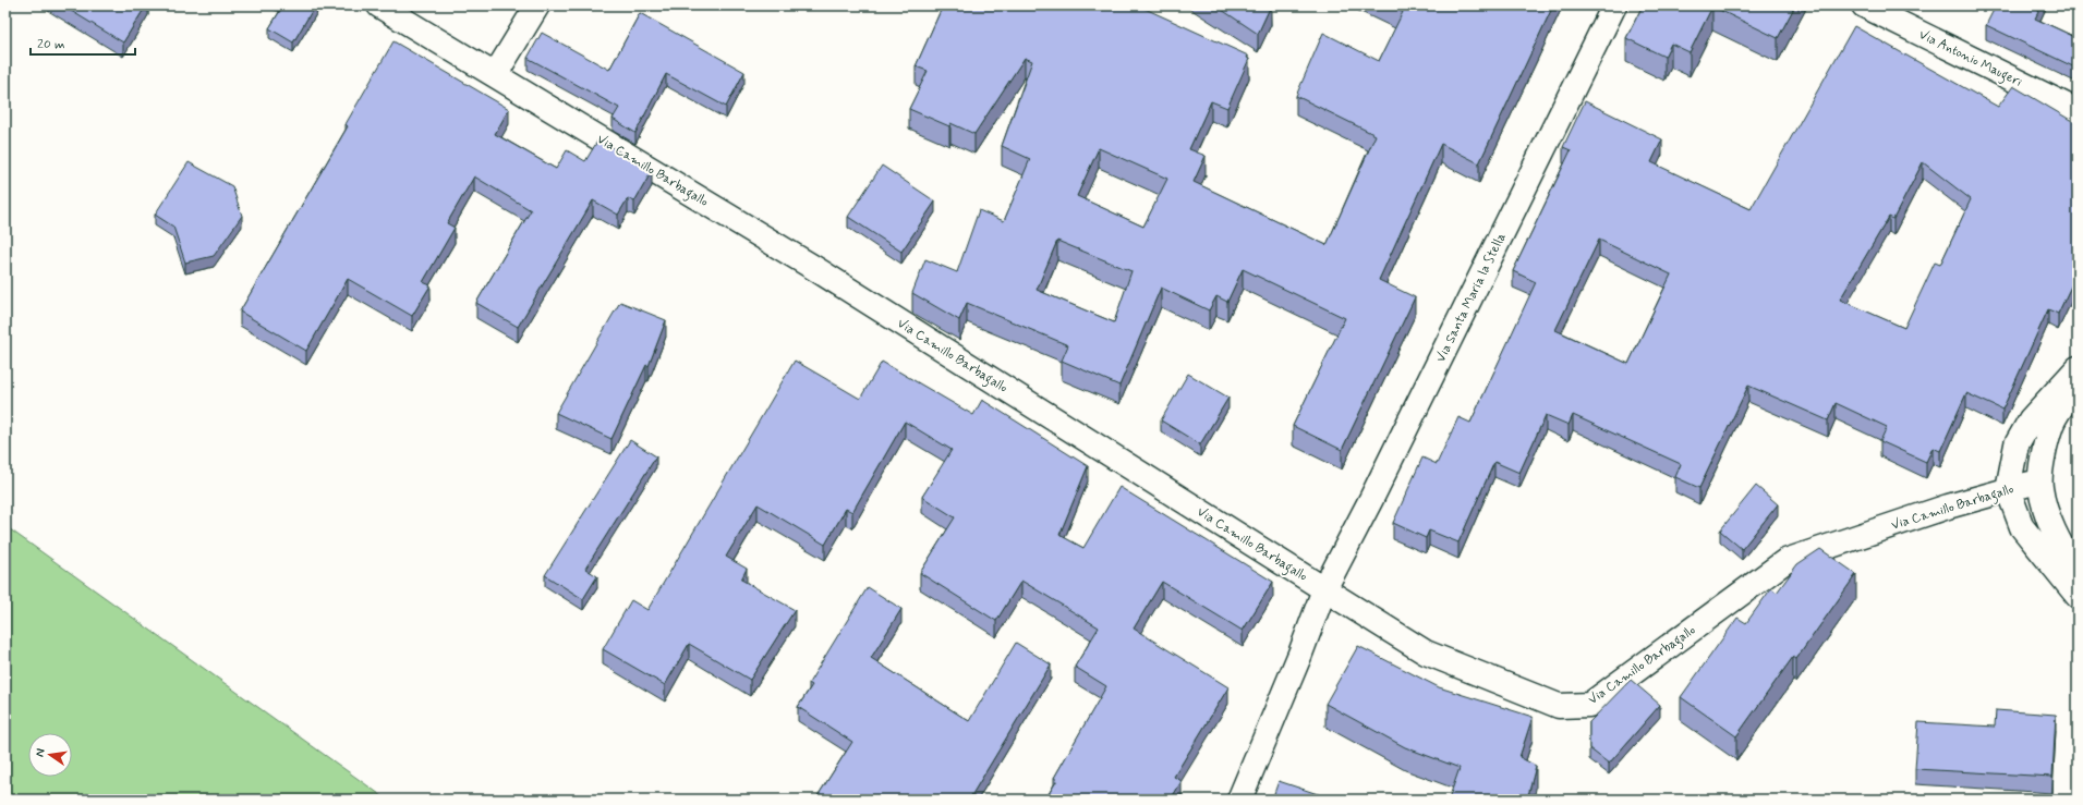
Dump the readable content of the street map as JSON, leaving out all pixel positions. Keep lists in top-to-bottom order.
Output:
{
  "streets": {
    "street": ["Via Antonio Maugeri", "Via Camillo Barbagallo", "Via Santa Maria la Stella"]
  },
  "crossings": [
    ["Via Camillo Barbagallo", "Via Santa Maria la Stella"]
  ],
  "scale_bar": "20 m",
  "north": "left"
}
